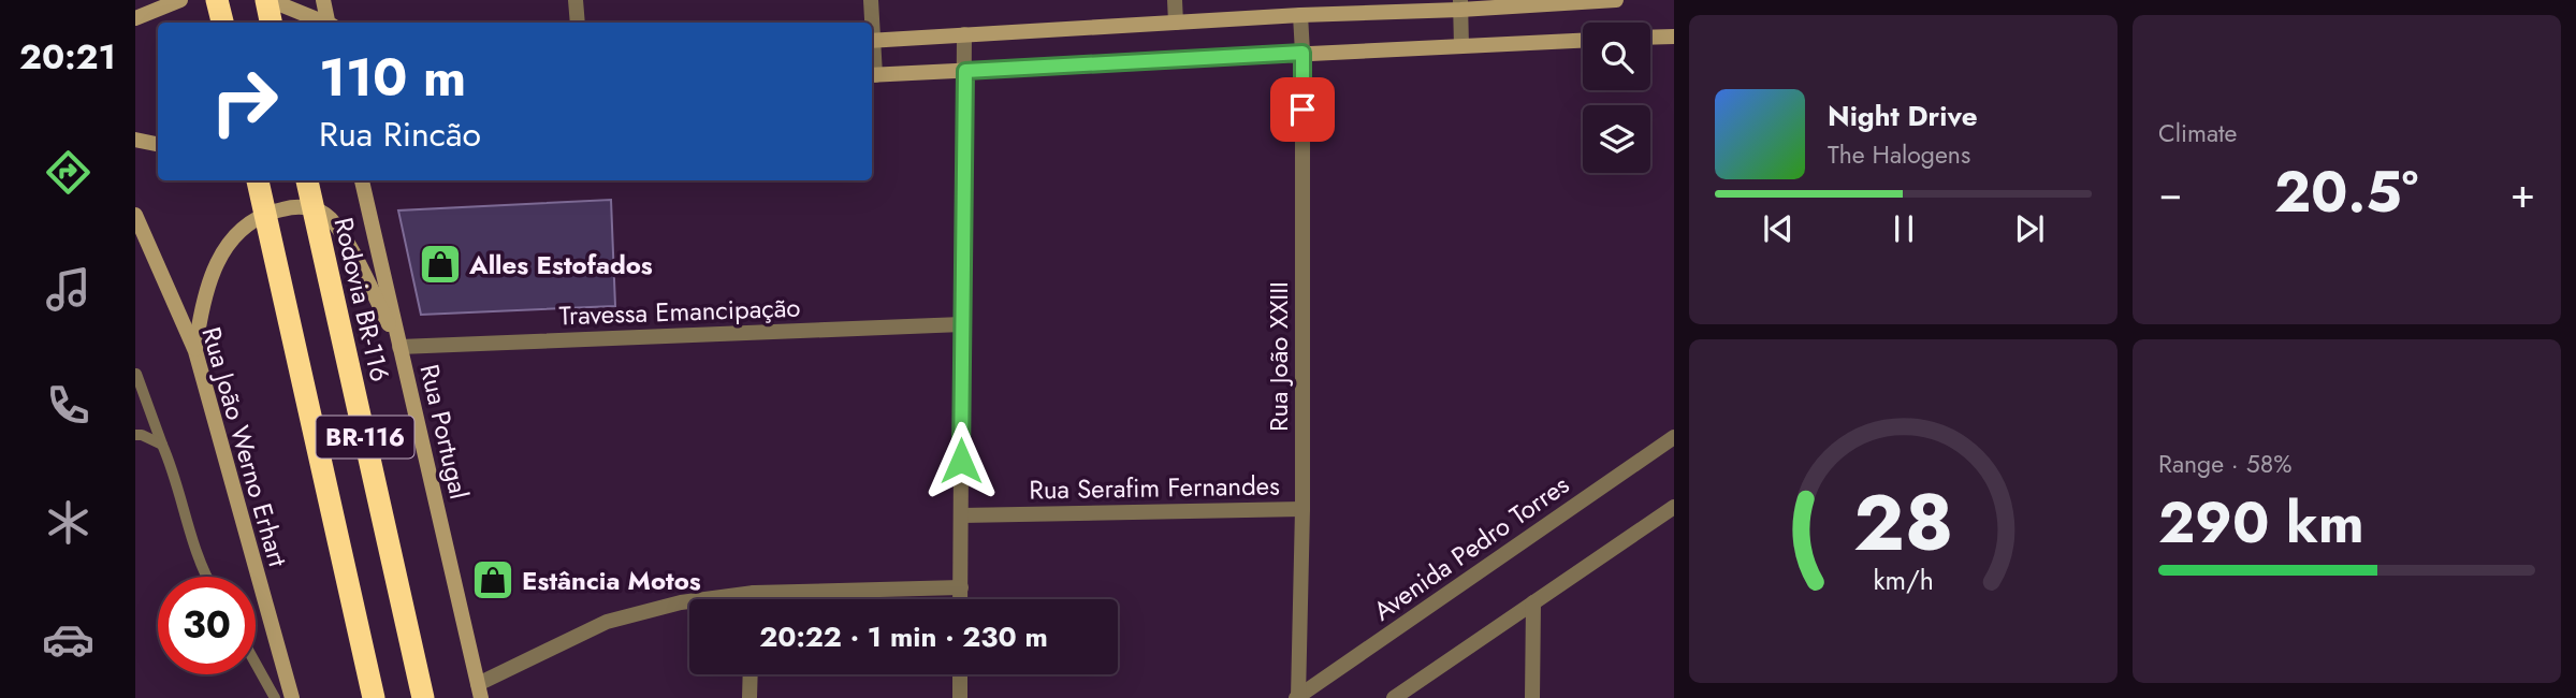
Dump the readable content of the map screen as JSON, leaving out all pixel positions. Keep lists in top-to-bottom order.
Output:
{
  "streets": {
    "highway": ["Rodovia BR-116", "BR-116"],
    "main road": ["Rua Portugal", "Rua João Werno Erhart"],
    "street": [
      "Travessa Emancipação",
      "Rua João XXIII",
      "Rua Serafim Fernandes",
      "Avenida Pedro Torres"
    ]
  },
  "crossings": [
    ["Travessa Emancipação", "Rua Portugal"],
    ["Rua João XXIII", "Rua Serafim Fernandes"],
    ["Rua João XXIII", "Avenida Pedro Torres"]
  ],
  "places": {
    "shop": ["Alles Estofados", "Estância Motos"]
  },
  "page": {
    "tabs": "20:21",
    "tile": [
      "Climate",
      ["Range · 58%", "290 km"]
    ],
    "turn": ["110 m", "Rua Rincão"],
    "song": ["Night Drive", "The Halogens"],
    "heat": ["−", "20.5°", "+"],
    "limit": "30",
    "trip": "20:22 · 1 min · 230 m",
    "gauge": ["28", "km/h"]
  }
}
